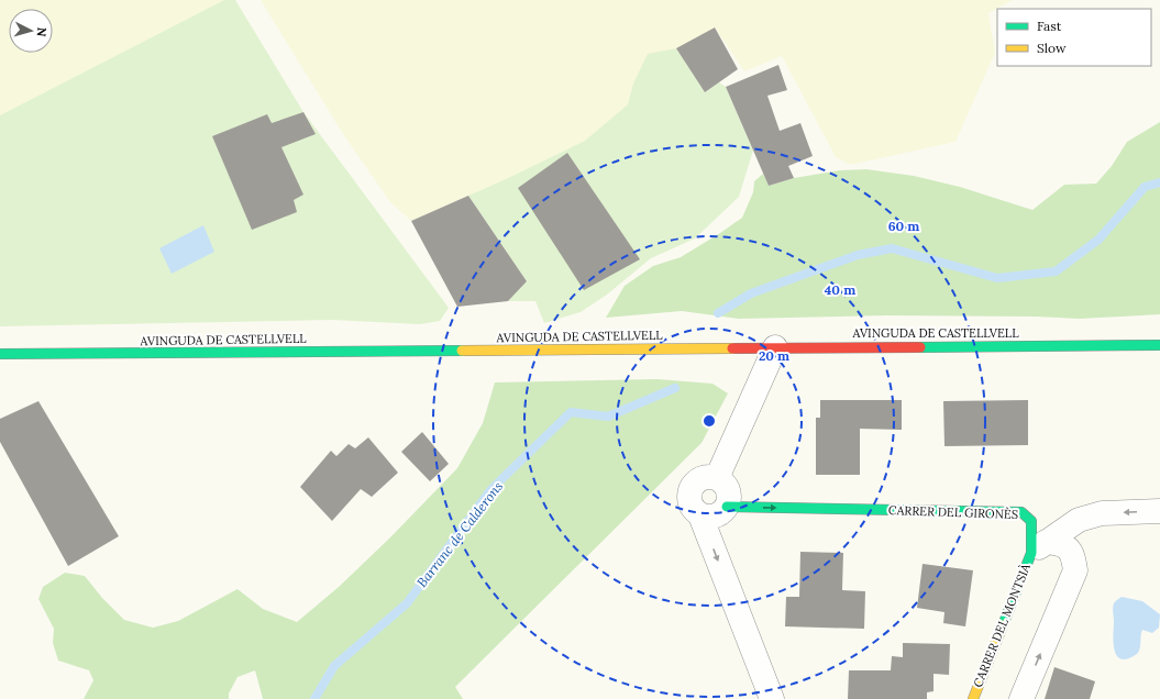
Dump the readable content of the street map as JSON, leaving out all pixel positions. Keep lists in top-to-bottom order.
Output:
{
  "streets": {
    "street": ["AVINGUDA DE CASTELLVELL", "CARRER DEL GIRONÈS", "CARRER DEL MONTSIÀ"]
  },
  "crossings": [
    ["CARRER DEL GIRONÈS", "CARRER DEL MONTSIÀ"]
  ],
  "one_way": ["CARRER DEL GIRONÈS"],
  "water": ["Barranc de Calderons"],
  "legend": ["Fast", "Slow"],
  "north": "right",
  "rings": ["60 m", "40 m", "20 m"]
}
